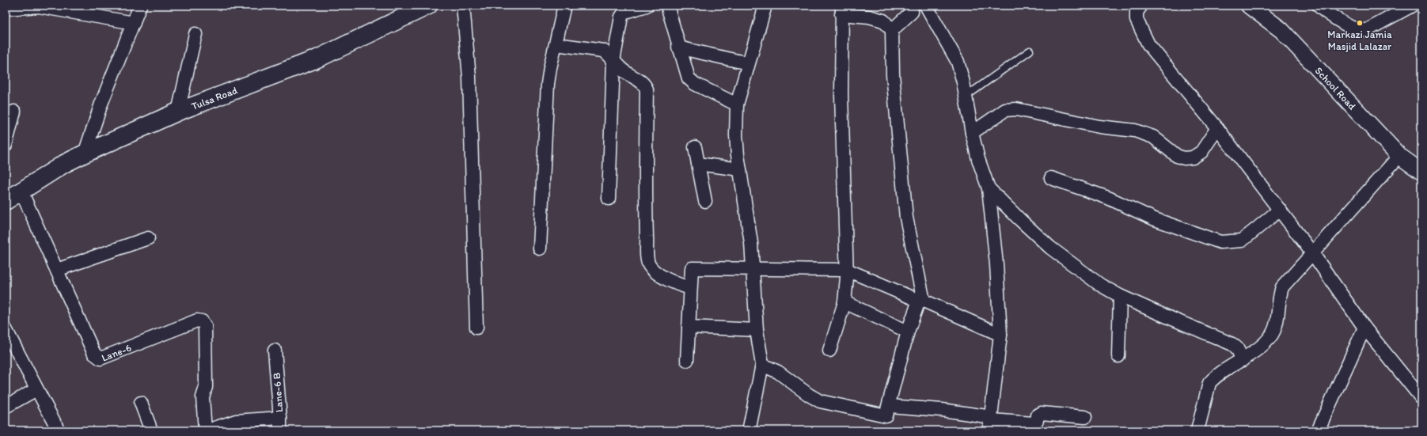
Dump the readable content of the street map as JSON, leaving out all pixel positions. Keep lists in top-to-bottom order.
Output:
{
  "streets": {
    "main road": ["Tulsa Road"],
    "street": ["School Road", "Lane-6", "Lane-6 B"]
  },
  "crossings": [
    ["Tulsa Road", "Lane-6"],
    ["Lane-6", "Lane-6 B"]
  ],
  "places": ["Markazi Jamia Masjid Lalazar"]
}
